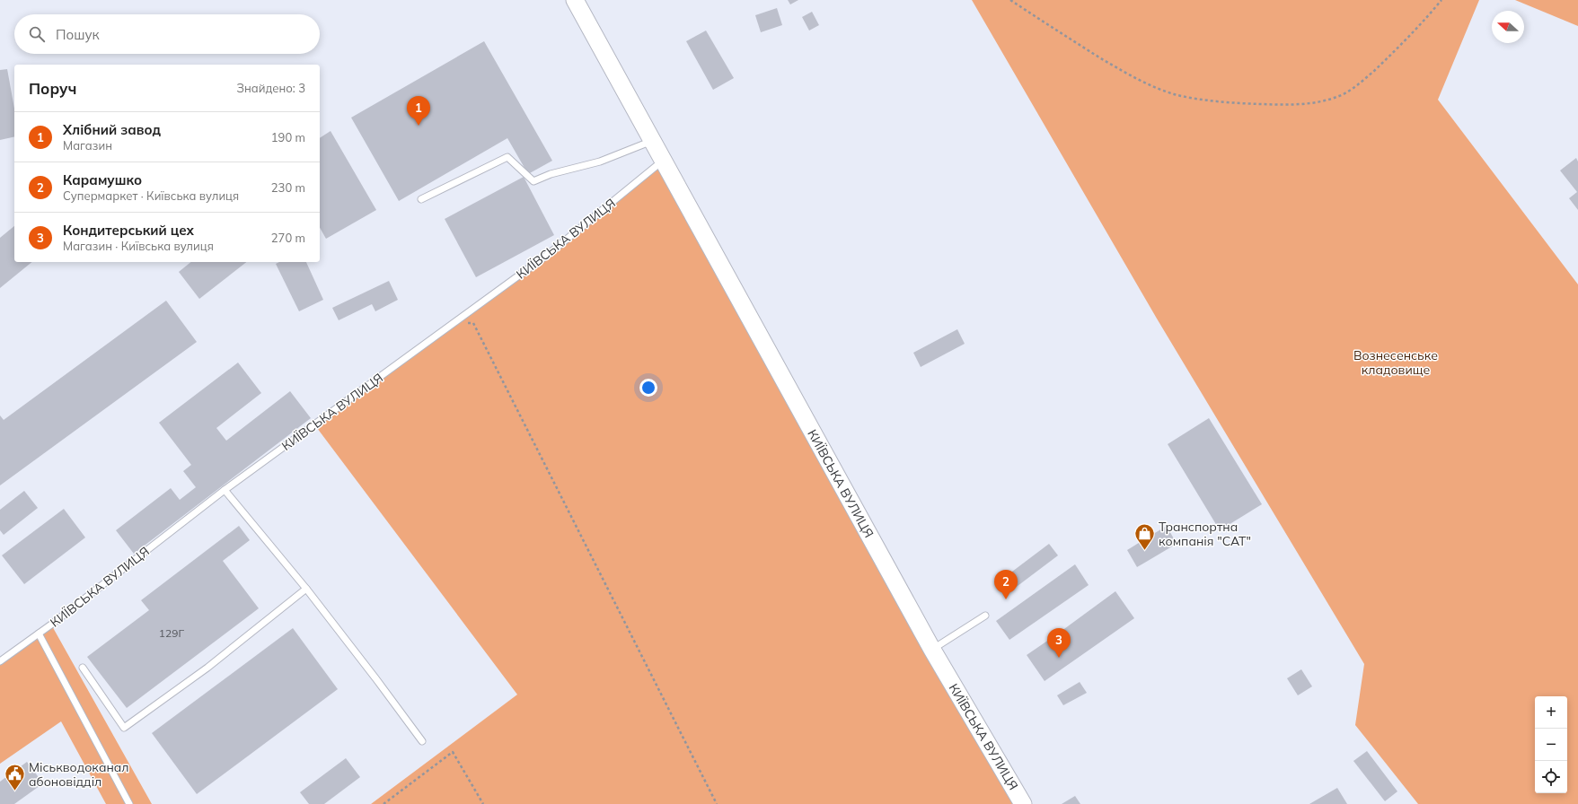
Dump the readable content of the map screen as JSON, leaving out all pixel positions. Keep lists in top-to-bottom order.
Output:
{
  "streets": {
    "main road": ["КИЇВСЬКА ВУЛИЦЯ"]
  },
  "parks": ["Вознесенське кладовище"],
  "places": {
    "shop": ["Транспортна компанія \"САТ\""],
    "public building": ["Міськводоканал абоновідділ"]
  },
  "house_numbers": ["129Г"],
  "north": "left",
  "page": {
    "search": "Пошук",
    "heading": ["Поруч", "Знайдено: 3"],
    "pins": ["1", "2", "3"],
    "list": [
      {
        "mark": "1",
        "name": "Хлібний завод",
        "note": "Магазин",
        "value": "190 m"
      },
      {
        "mark": "2",
        "name": "Карамушко",
        "note": "Супермаркет · Київська вулиця",
        "value": "230 m"
      },
      {
        "mark": "3",
        "name": "Кондитерський цех",
        "note": "Магазин · Київська вулиця",
        "value": "270 m"
      }
    ],
    "map_buttons": ["+", "−"]
  }
}
